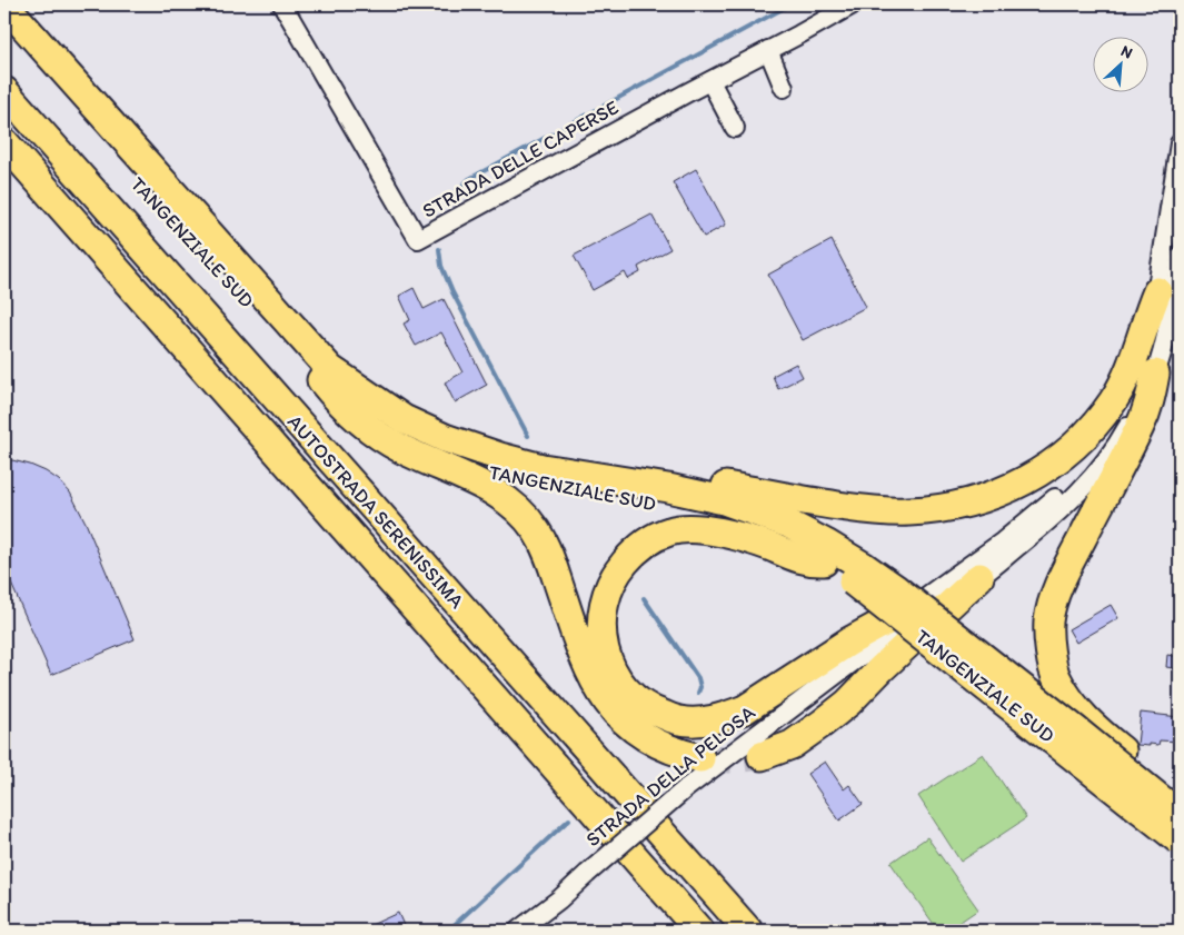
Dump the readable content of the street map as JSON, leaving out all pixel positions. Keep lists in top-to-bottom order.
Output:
{
  "streets": {
    "highway": ["TANGENZIALE SUD", "AUTOSTRADA SERENISSIMA"],
    "street": ["STRADA DELLE CAPERSE", "STRADA DELLA PELOSA"]
  },
  "crossings": [
    ["TANGENZIALE SUD", "STRADA DELLA PELOSA"]
  ],
  "north": "top right"
}
